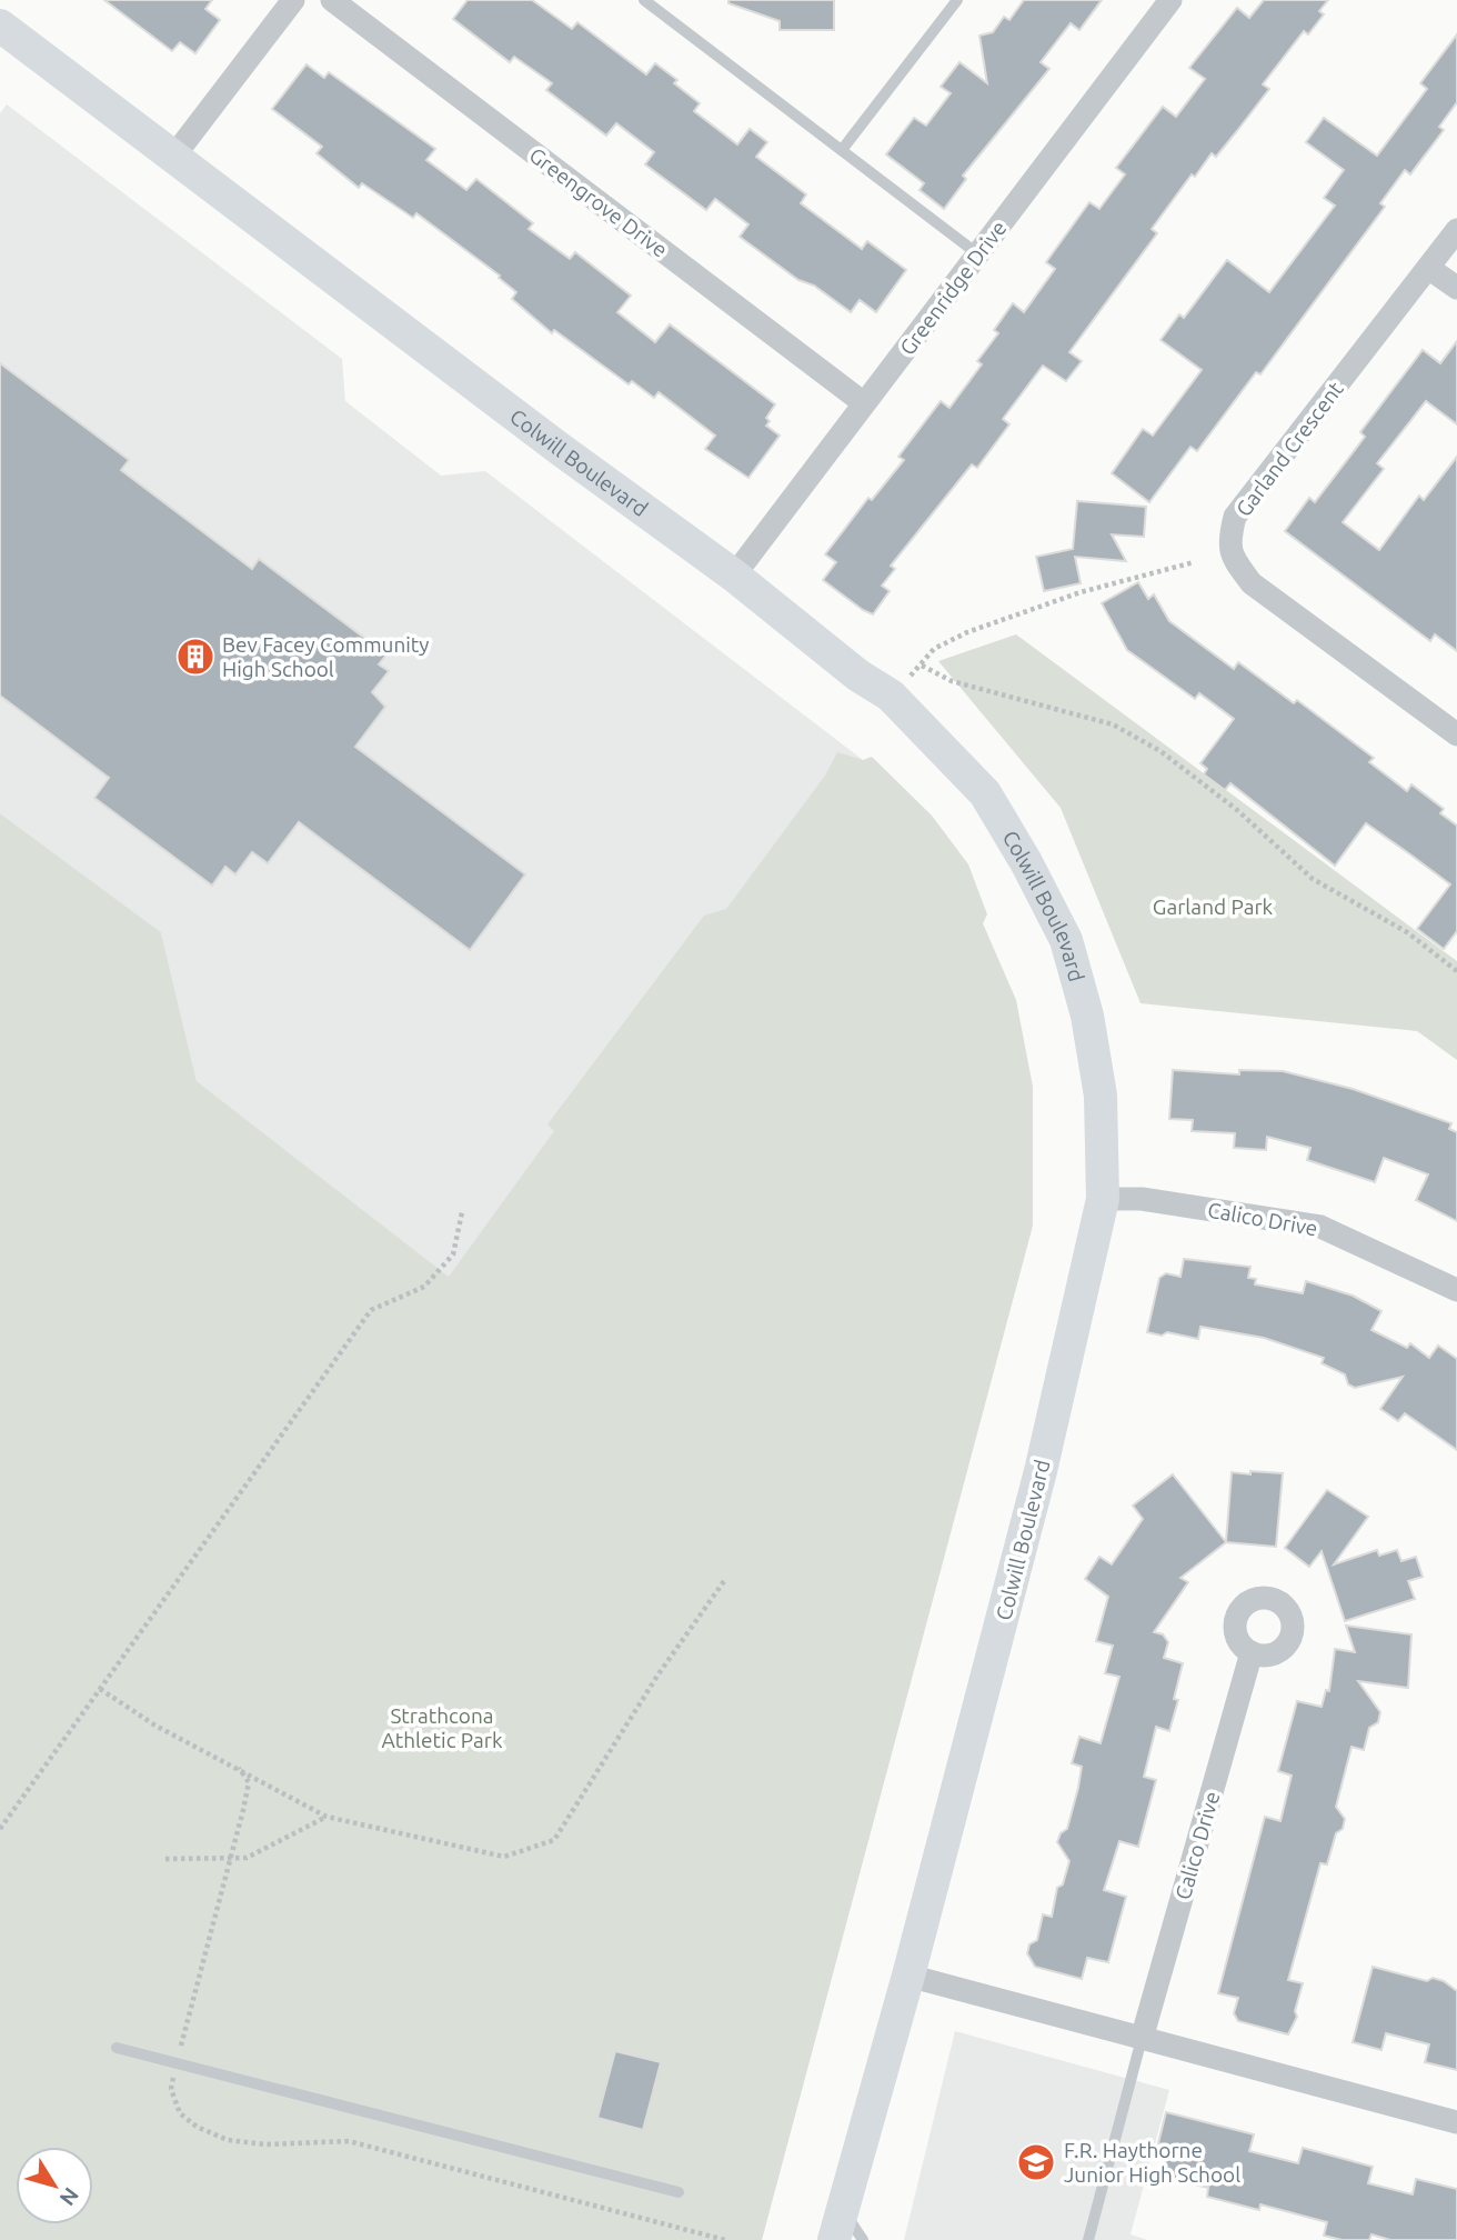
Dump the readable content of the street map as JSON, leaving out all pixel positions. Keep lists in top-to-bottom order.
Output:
{
  "streets": {
    "street": [
      "Greengrove Drive",
      "Greenridge Drive",
      "Garland Crescent",
      "Colwill Boulevard",
      "Calico Drive"
    ]
  },
  "crossings": [
    ["Greengrove Drive", "Greenridge Drive"],
    ["Greenridge Drive", "Colwill Boulevard"],
    ["Colwill Boulevard", "Calico Drive"]
  ],
  "parks": ["Garland Park", "Strathcona Athletic Park"],
  "places": {
    "building": ["Bev Facey Community High School"],
    "school or university": ["F.R. Haythorne Junior High School"]
  },
  "north": "bottom right"
}
